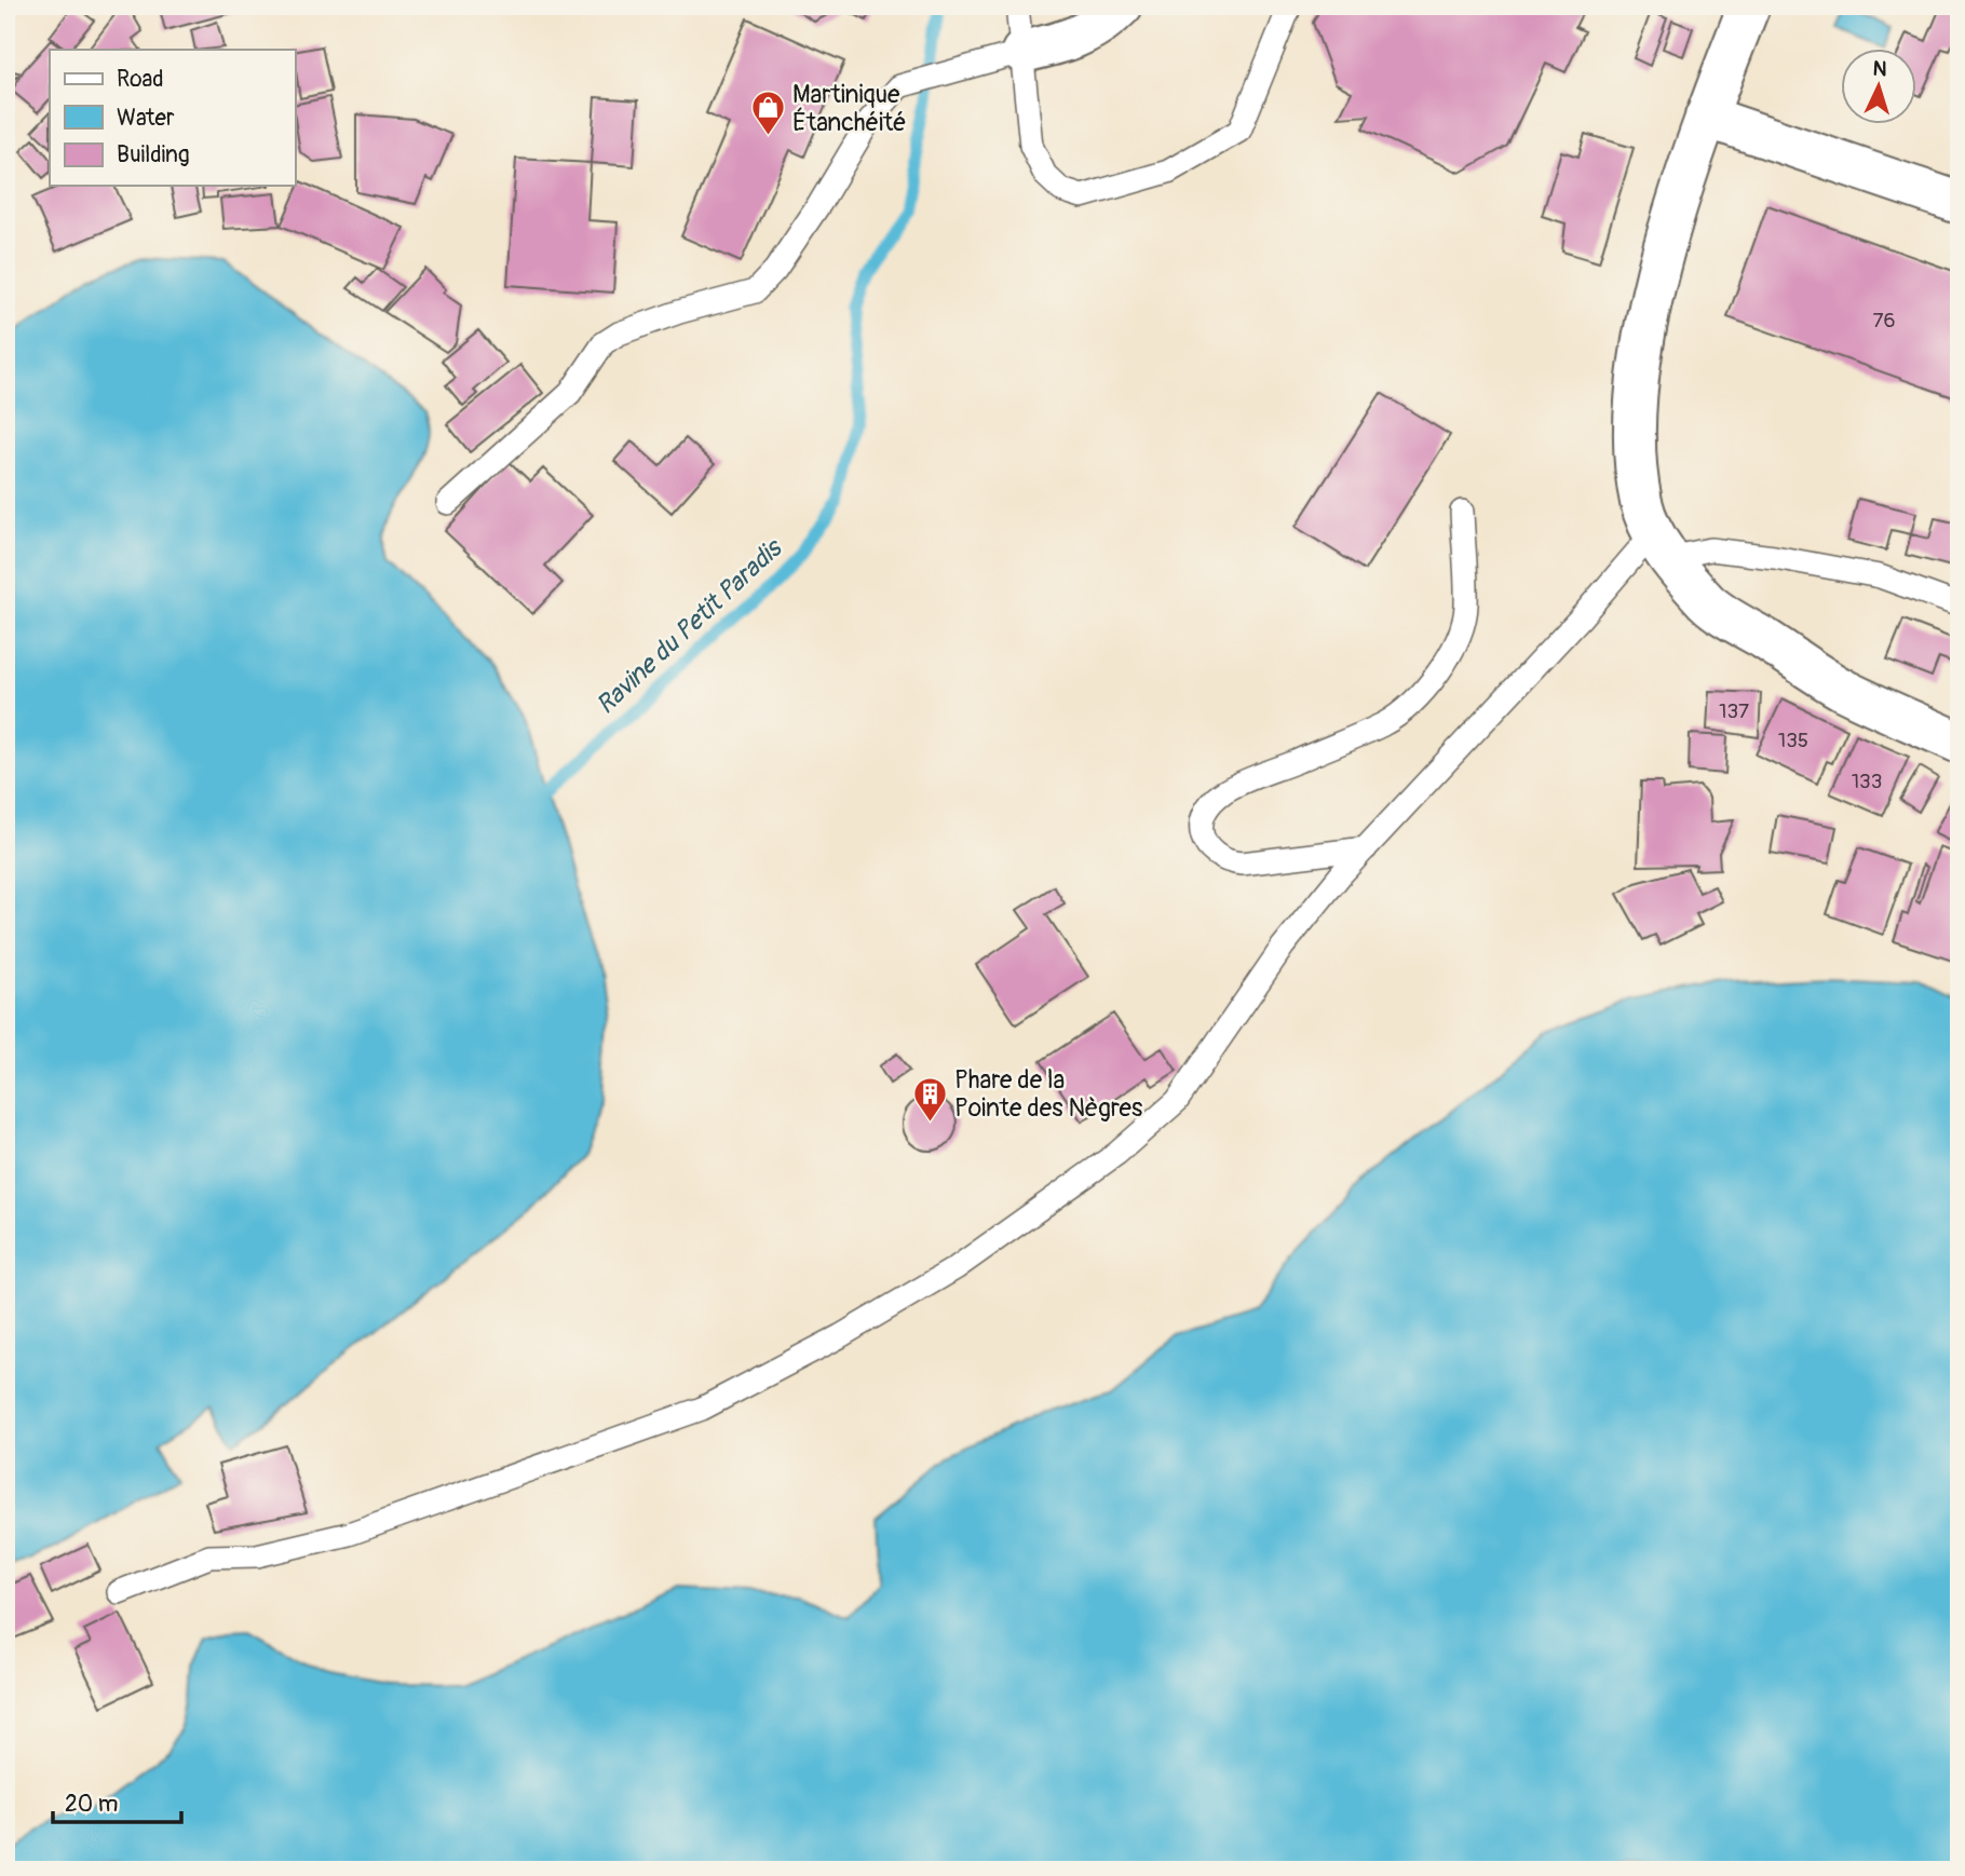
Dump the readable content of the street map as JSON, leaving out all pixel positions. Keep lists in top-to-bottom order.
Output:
{
  "water": ["Ravine du Petit Paradis"],
  "places": {
    "shop": ["Martinique Étanchéité"],
    "building": ["Phare de la Pointe des Nègres"]
  },
  "house_numbers": [
    "76",
    "137",
    "135",
    "133"
  ],
  "legend": ["Road", "Water", "Building"],
  "scale_bar": "20 m",
  "north": "top"
}
